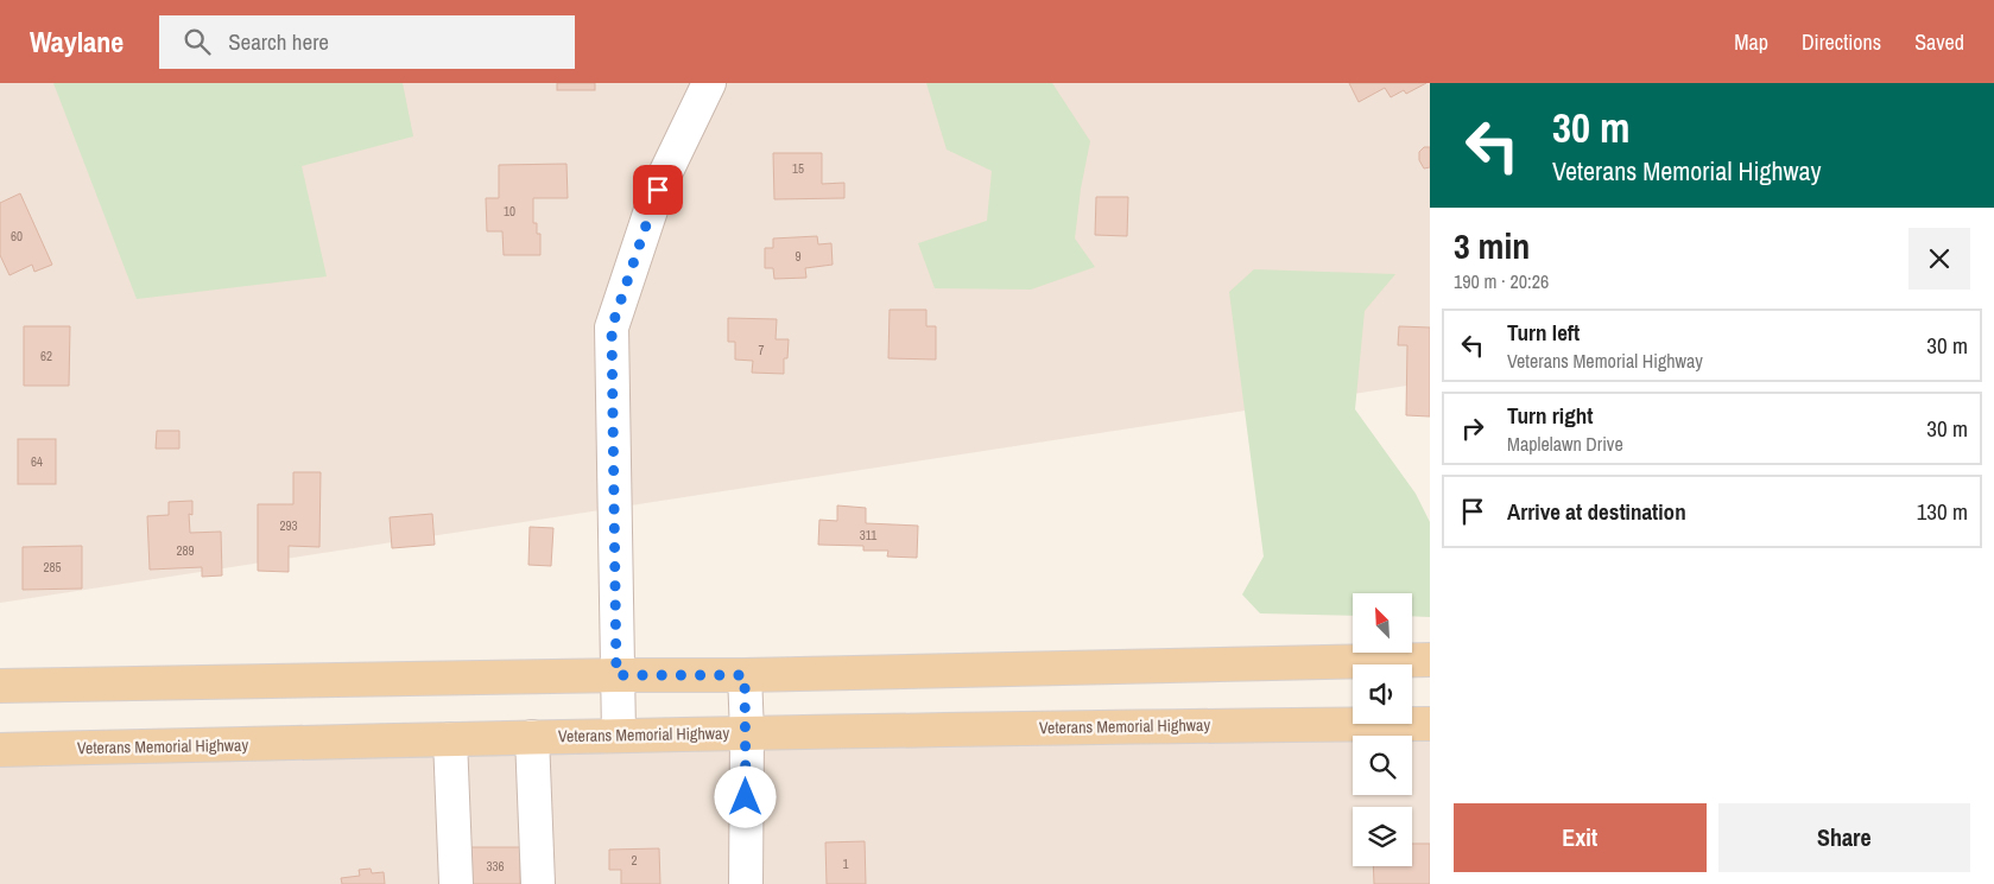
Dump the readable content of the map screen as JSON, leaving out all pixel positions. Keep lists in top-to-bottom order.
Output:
{
  "streets": {
    "main road": ["Veterans Memorial Highway"]
  },
  "house_numbers": [
    "15",
    "10",
    "60",
    "9",
    "7",
    "62",
    "64",
    "293",
    "311",
    "289",
    "285",
    "2",
    "1",
    "336"
  ],
  "north": "top left",
  "page": {
    "header": "Waylane",
    "search": "Search here",
    "nav": ["Map", "Directions", "Saved"],
    "turn": ["30 m", "Veterans Memorial Highway"],
    "heading": ["3 min", "190 m · 20:26"],
    "list": [
      {
        "name": "Turn left",
        "note": "Veterans Memorial Highway",
        "value": "30 m"
      },
      {
        "name": "Turn right",
        "note": "Maplelawn Drive",
        "value": "30 m"
      },
      {
        "name": "Arrive at destination",
        "value": "130 m"
      }
    ],
    "buttons": ["Exit", "Share"]
  }
}
